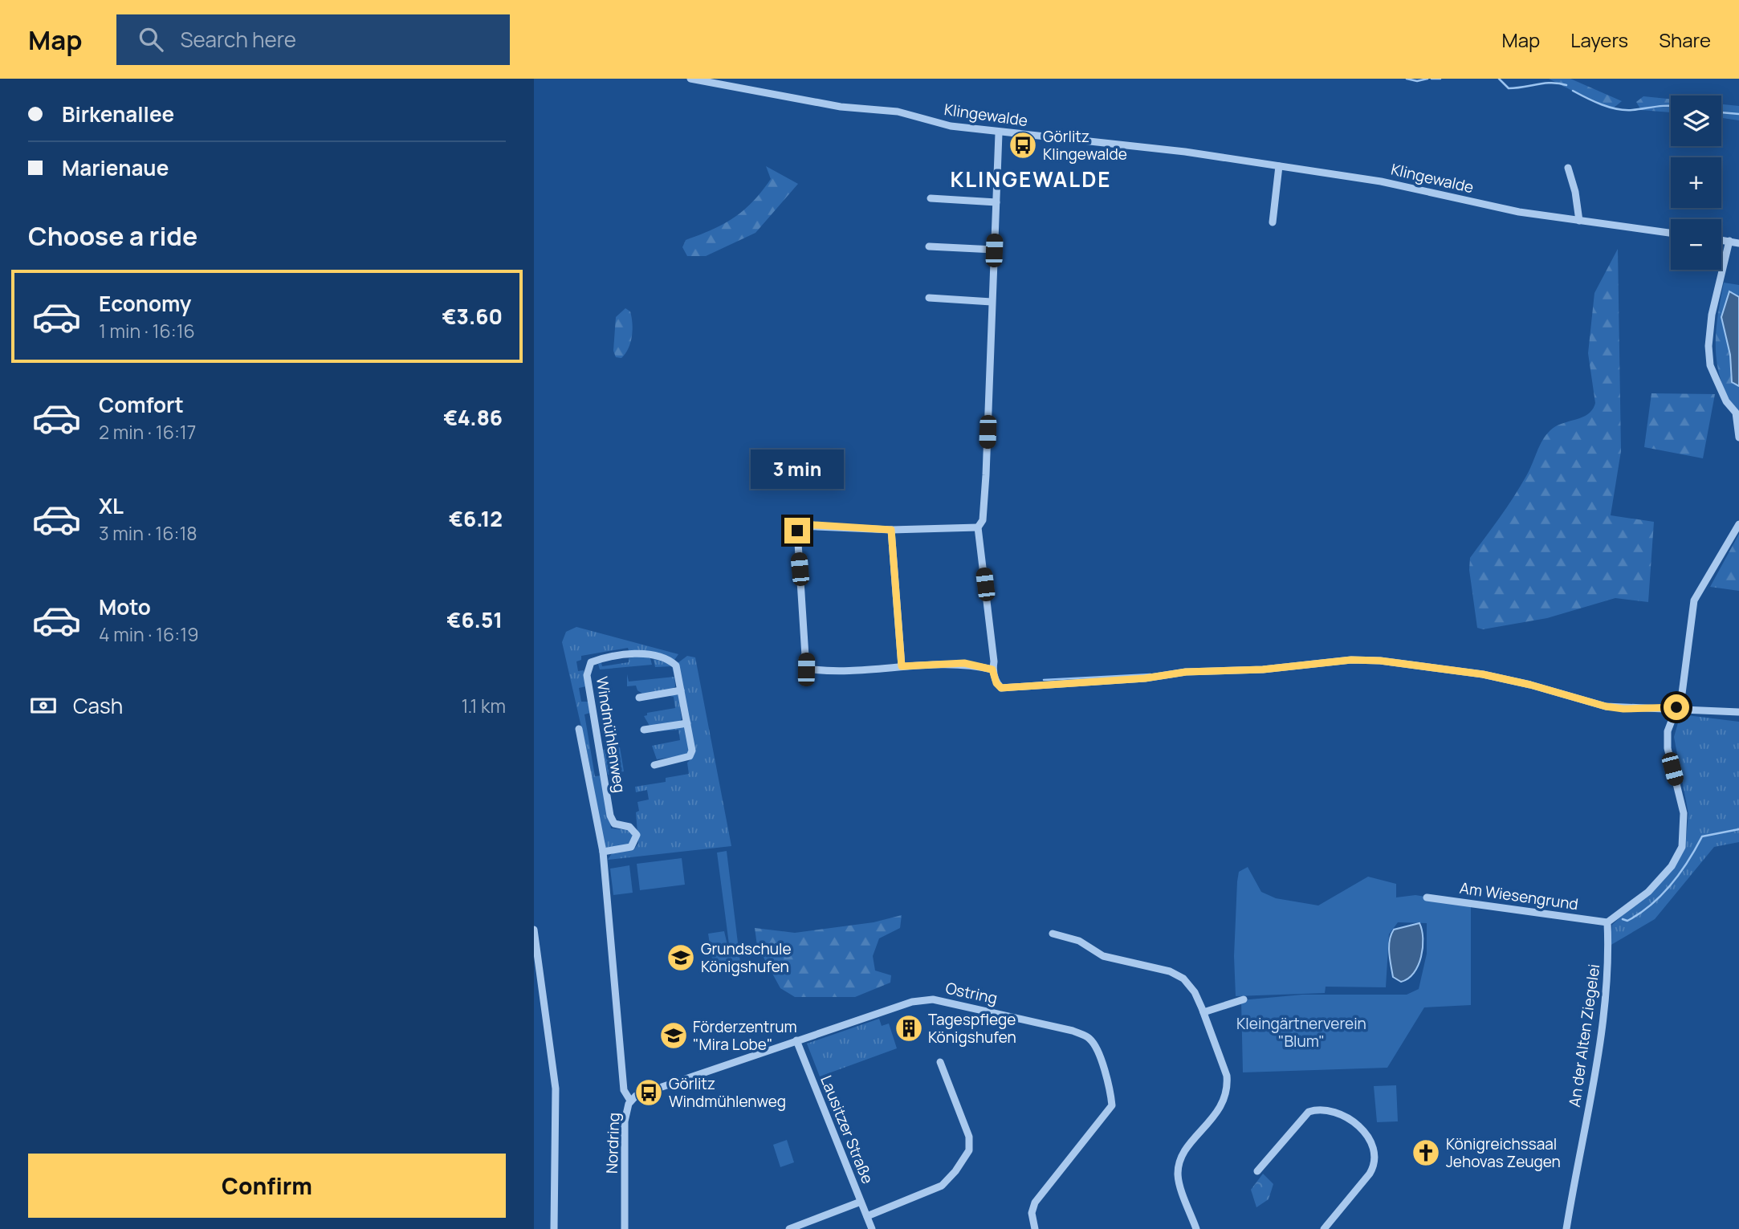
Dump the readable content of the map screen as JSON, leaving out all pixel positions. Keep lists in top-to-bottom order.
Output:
{
  "streets": {
    "street": [
      "Klingewalde",
      "Windmühlenweg",
      "Am Wiesengrund",
      "Ostring",
      "An der Alten Ziegelei",
      "Lausitzer Straße",
      "Nordring"
    ]
  },
  "crossings": [
    ["Windmühlenweg", "Nordring"],
    ["Am Wiesengrund", "An der Alten Ziegelei"],
    ["Ostring", "Lausitzer Straße"],
    ["Ostring", "Nordring"],
    ["Lausitzer Straße", "Nordring"]
  ],
  "districts": ["KLINGEWALDE"],
  "parks": ["Kleingärtnerverein \"Blum\""],
  "places": {
    "bus stop": ["Görlitz Klingewalde", "Görlitz Windmühlenweg"],
    "school or university": ["Grundschule Königshufen", "Förderzentrum \"Mira Lobe\""],
    "building": ["Tagespflege Königshufen"],
    "church": ["Königreichssaal Jehovas Zeugen"]
  },
  "page": {
    "header": "Map",
    "search": "Search here",
    "nav": ["Map", "Layers", "Share"],
    "banner": ["Birkenallee", "Marienaue"],
    "map_buttons": ["+", "−"],
    "heading": "Choose a ride",
    "list": [
      {
        "name": "Economy",
        "note": "1 min · 16:16",
        "value": "€3.60"
      },
      {
        "name": "Comfort",
        "note": "2 min · 16:17",
        "value": "€4.86"
      },
      {
        "name": "XL",
        "note": "3 min · 16:18",
        "value": "€6.12"
      },
      {
        "name": "Moto",
        "note": "4 min · 16:19",
        "value": "€6.51"
      }
    ],
    "bubble": "3 min",
    "pay": ["Cash", "1.1 km"],
    "buttons": "Confirm"
  }
}
